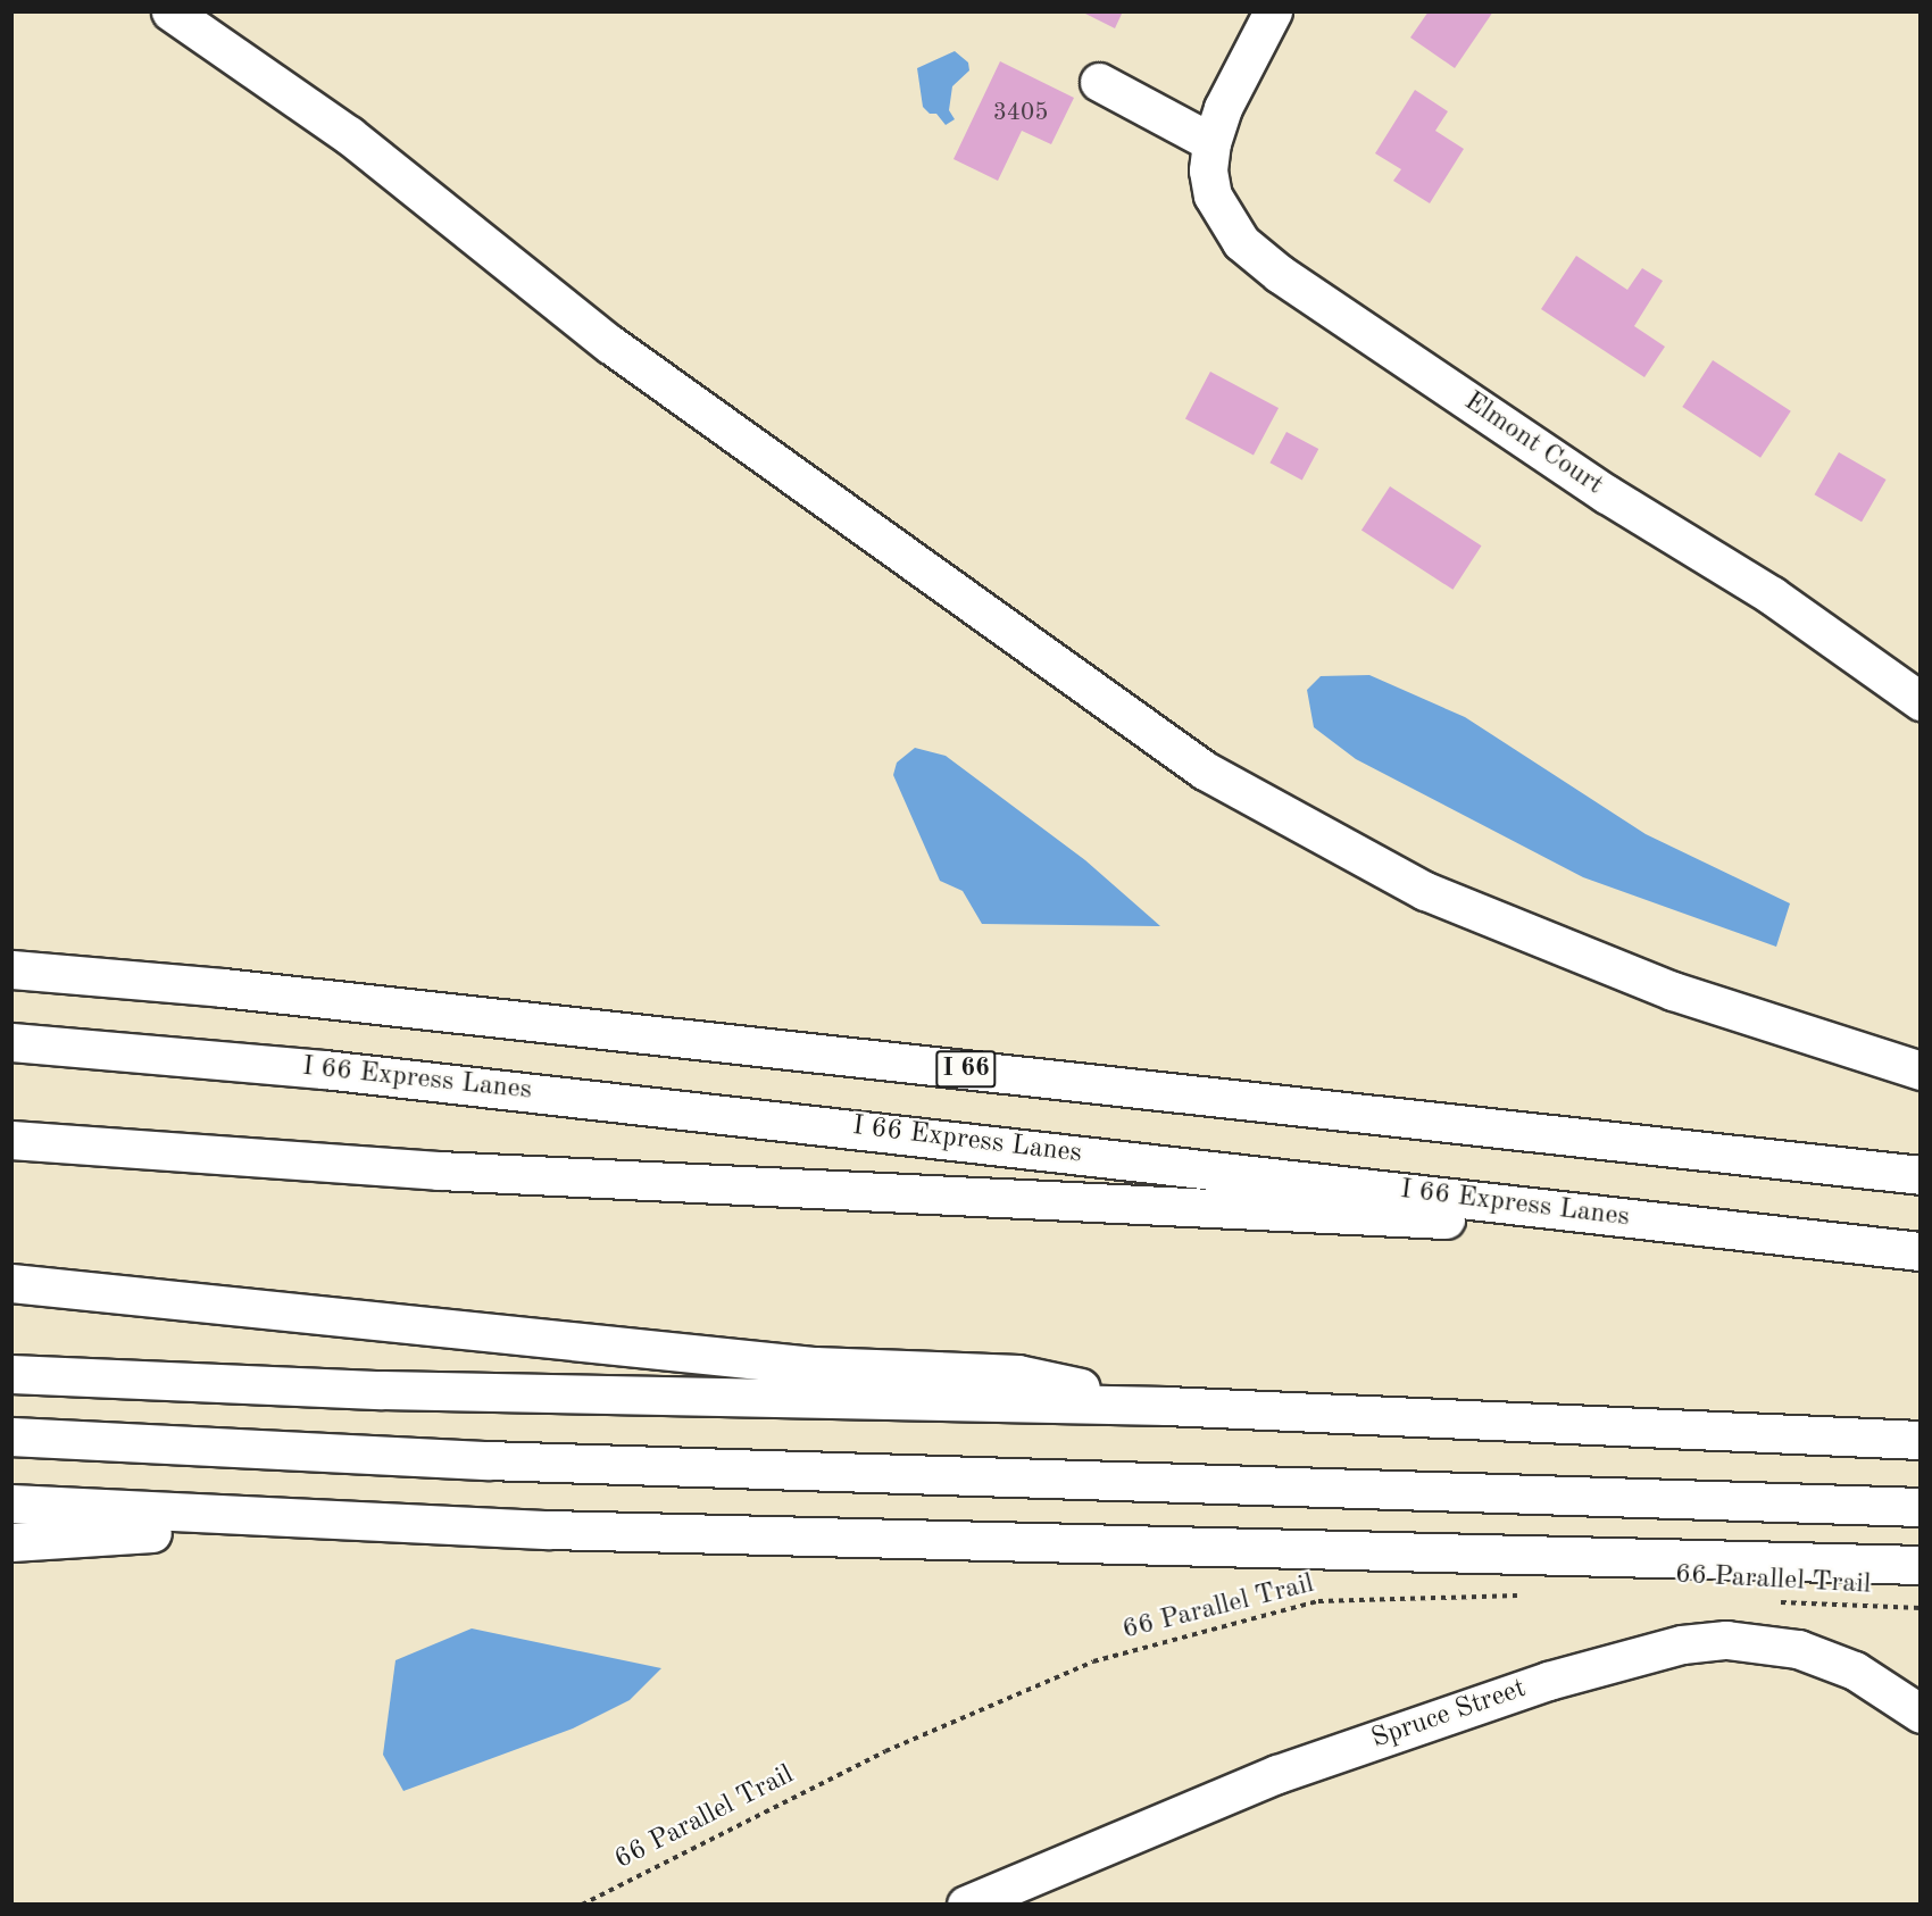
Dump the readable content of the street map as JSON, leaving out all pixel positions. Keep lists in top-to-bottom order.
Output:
{
  "streets": {
    "main road": [
      "Elmont Court",
      "I 66",
      "I 66 Express Lanes",
      "Spruce Street"
    ],
    "path": ["66 Parallel Trail"]
  },
  "house_numbers": ["3405"]
}
